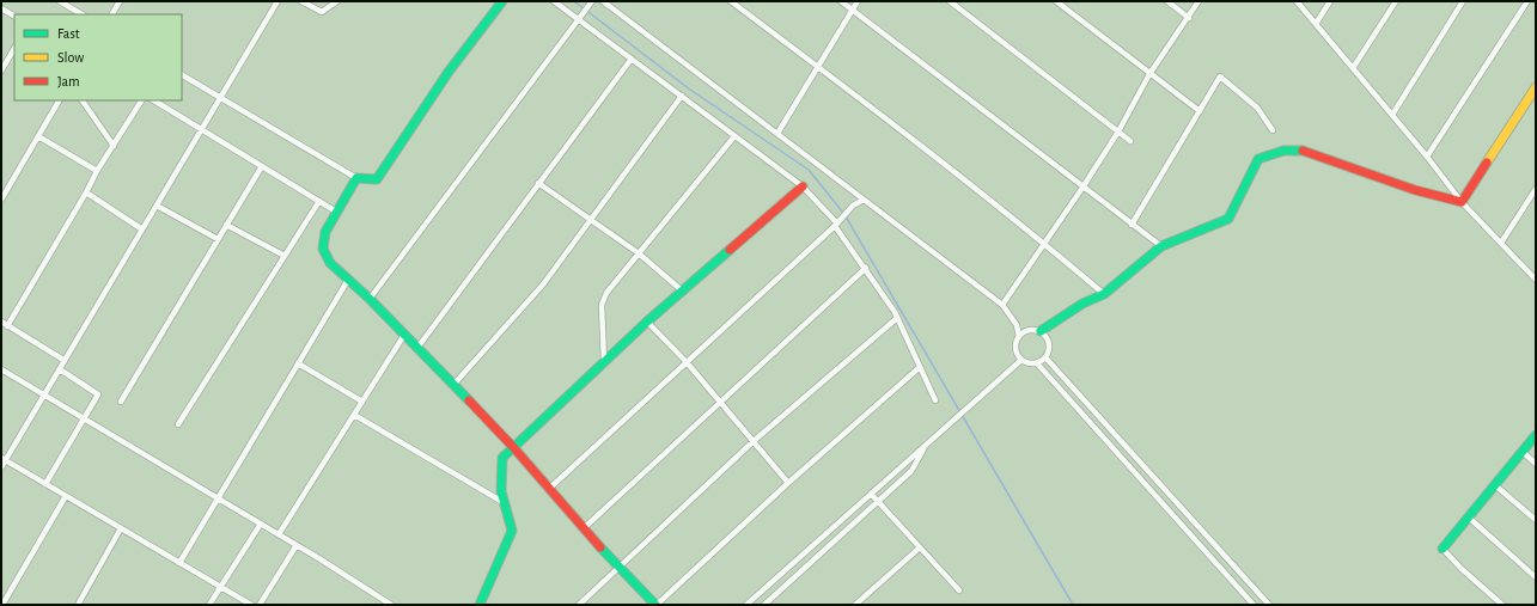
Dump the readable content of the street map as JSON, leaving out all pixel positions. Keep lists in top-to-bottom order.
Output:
{
  "legend": ["Fast", "Slow", "Jam"]
}
